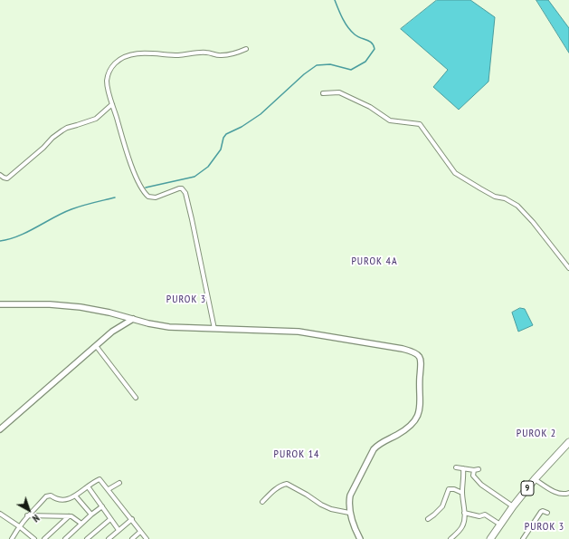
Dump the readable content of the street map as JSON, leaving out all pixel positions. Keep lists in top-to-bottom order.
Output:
{
  "streets": {
    "highway": ["9"]
  },
  "districts": [
    "PUROK 4A",
    "PUROK 3",
    "PUROK 2",
    "PUROK 14",
    "PUROK 3"
  ],
  "north": "bottom right"
}
